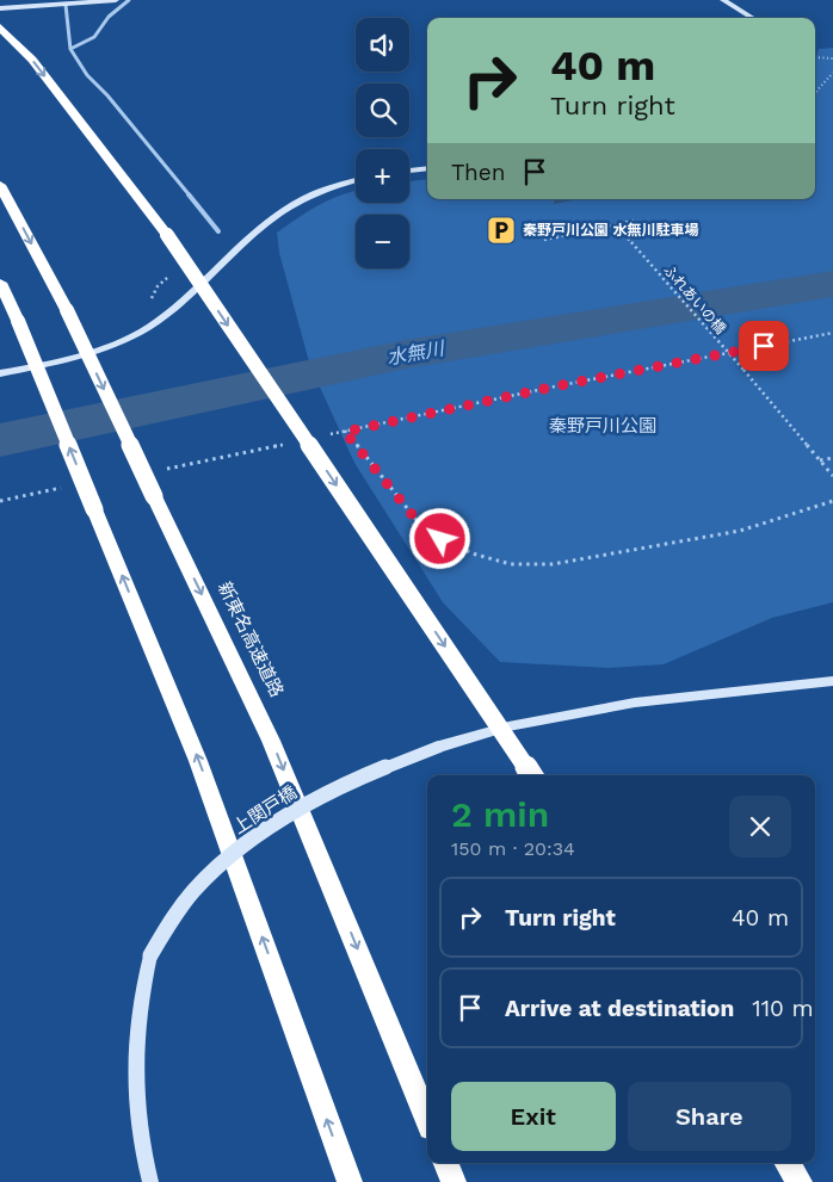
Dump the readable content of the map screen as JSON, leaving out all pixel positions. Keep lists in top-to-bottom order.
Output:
{
  "streets": {
    "highway": ["新東名高速道路"],
    "street": ["上関戸橋"],
    "path": ["ふれあいの橋"]
  },
  "water": ["水無川"],
  "parks": ["秦野戸川公園"],
  "places": {
    "parking": ["秦野戸川公園 水無川駐車場"]
  },
  "page": {
    "map_buttons": ["+", "−"],
    "turn": ["40 m", "Turn right"],
    "then": "Then",
    "heading": ["2 min", "150 m · 20:34"],
    "list": [
      {
        "name": "Turn right",
        "value": "40 m"
      },
      {
        "name": "Arrive at destination",
        "value": "110 m"
      }
    ],
    "buttons": ["Exit", "Share"]
  }
}
